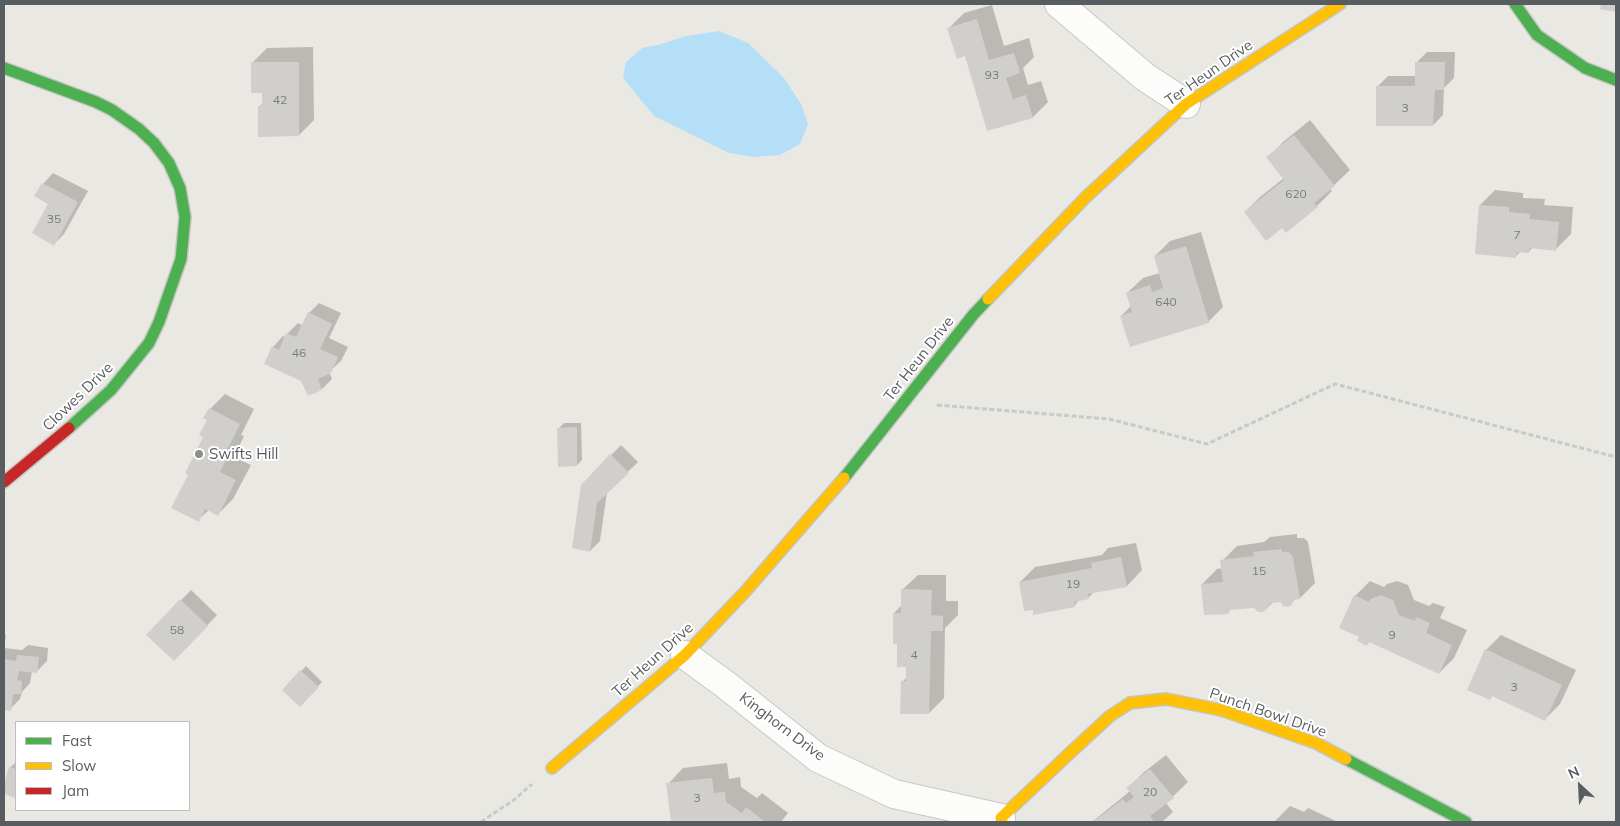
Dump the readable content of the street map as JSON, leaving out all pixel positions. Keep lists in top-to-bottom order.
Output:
{
  "streets": {
    "street": [
      "Ter Heun Drive",
      "Clowes Drive",
      "Punch Bowl Drive",
      "Kinghorn Drive"
    ]
  },
  "crossings": [
    ["Ter Heun Drive", "Kinghorn Drive"],
    ["Punch Bowl Drive", "Kinghorn Drive"]
  ],
  "places": ["Swifts Hill"],
  "house_numbers": [
    "93",
    "42",
    "3",
    "620",
    "35",
    "7",
    "640",
    "46",
    "15",
    "19",
    "58",
    "9",
    "4",
    "3",
    "20",
    "3"
  ],
  "legend": ["Fast", "Slow", "Jam"],
  "north": "top left"
}
